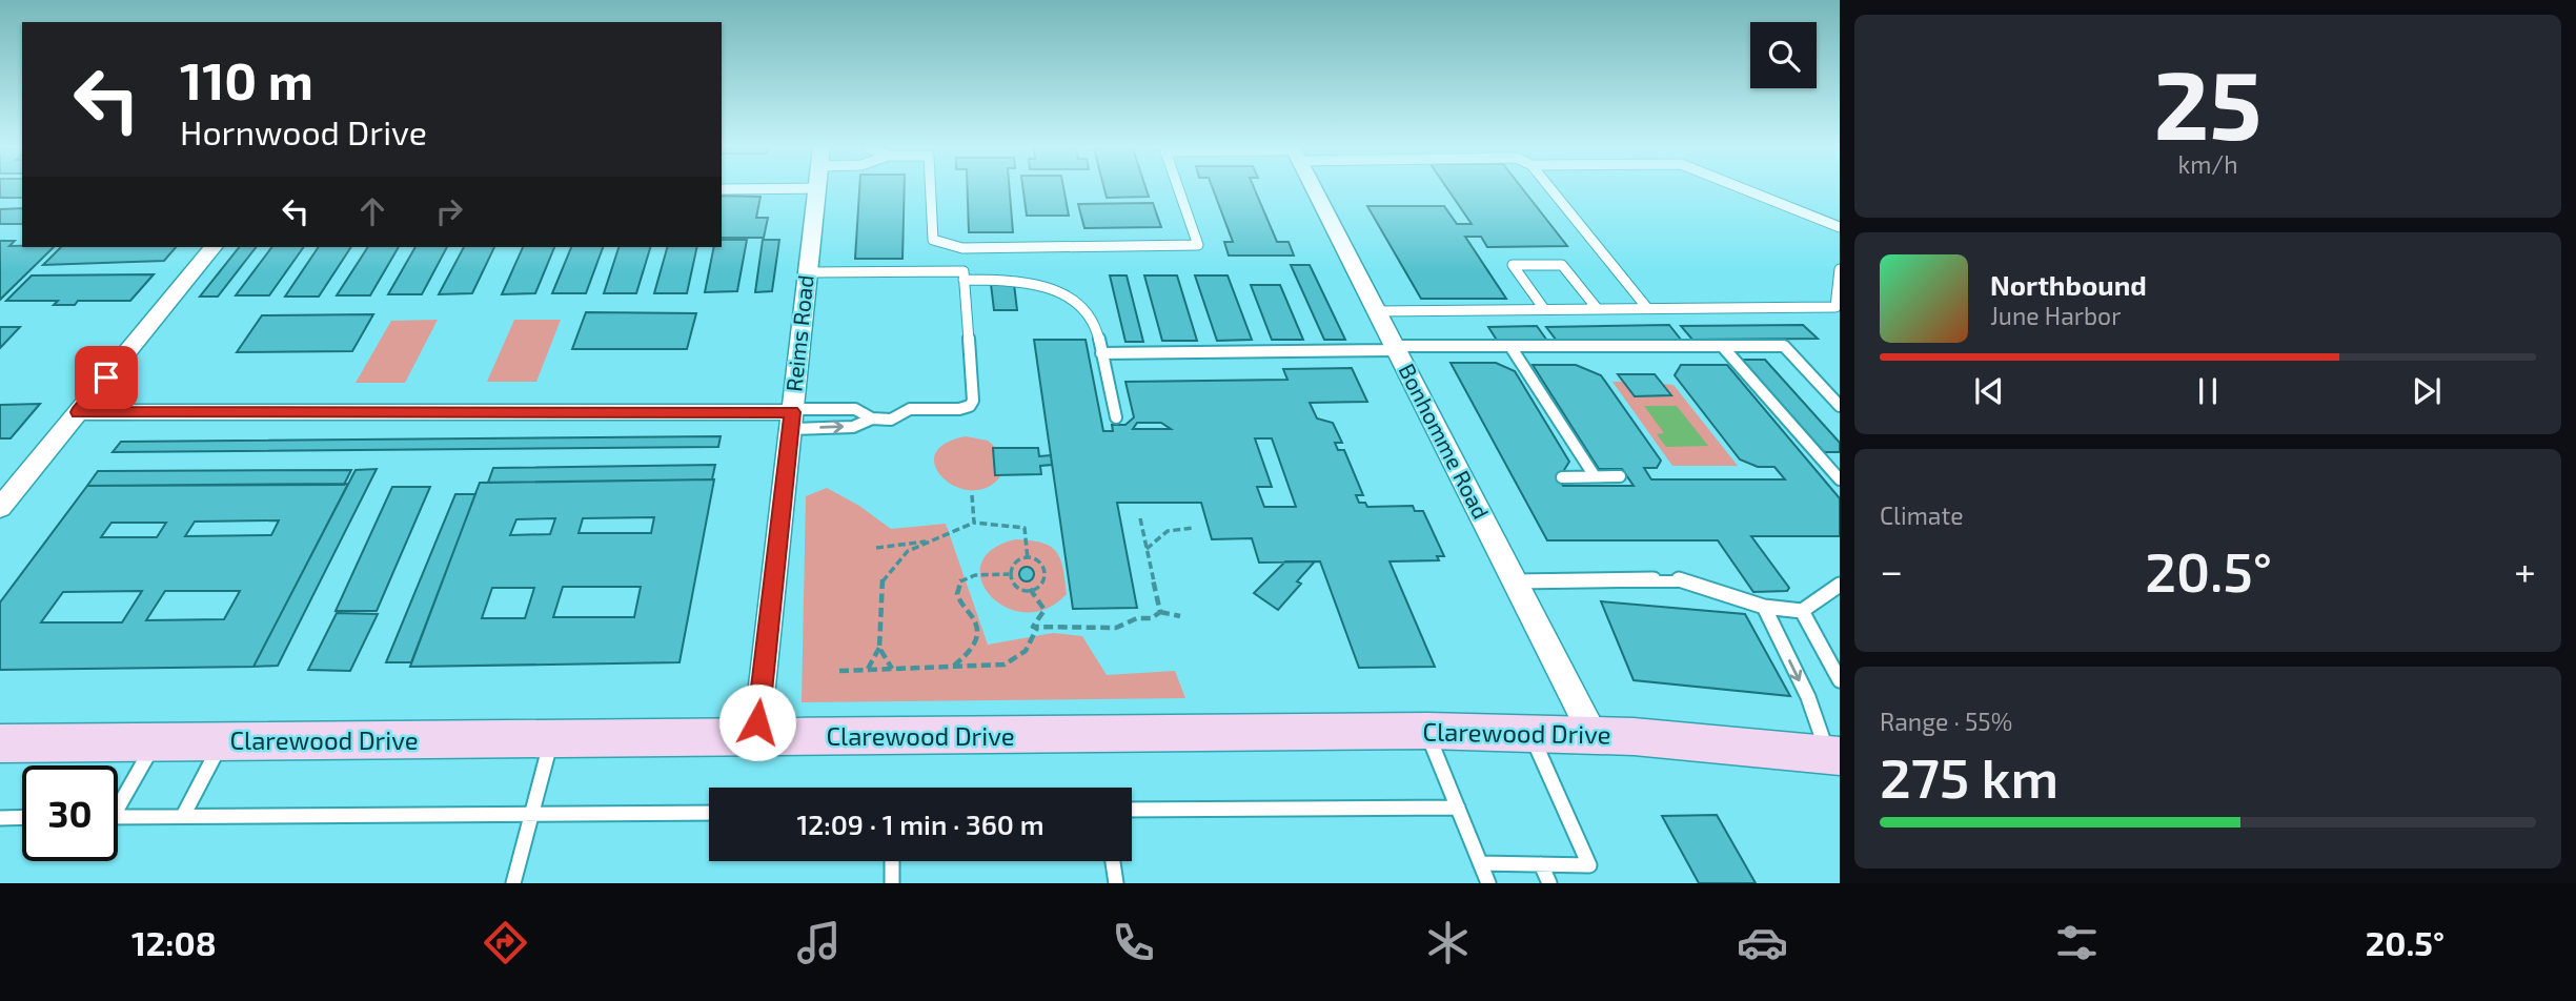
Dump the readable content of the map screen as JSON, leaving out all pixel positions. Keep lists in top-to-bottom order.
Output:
{
  "streets": {
    "street": ["Reims Road", "Bonhomme Road", "Clarewood Drive"]
  },
  "crossings": [
    ["Reims Road", "Clarewood Drive"],
    ["Bonhomme Road", "Clarewood Drive"]
  ],
  "page": {
    "tile": [
      ["25", "km/h"],
      "Climate",
      ["Range · 55%", "275 km"]
    ],
    "turn": ["110 m", "Hornwood Drive"],
    "song": ["Northbound", "June Harbor"],
    "heat": ["−", "20.5°", "+"],
    "limit": "30",
    "trip": "12:09 · 1 min · 360 m",
    "tabs": ["12:08", "20.5°"]
  }
}
